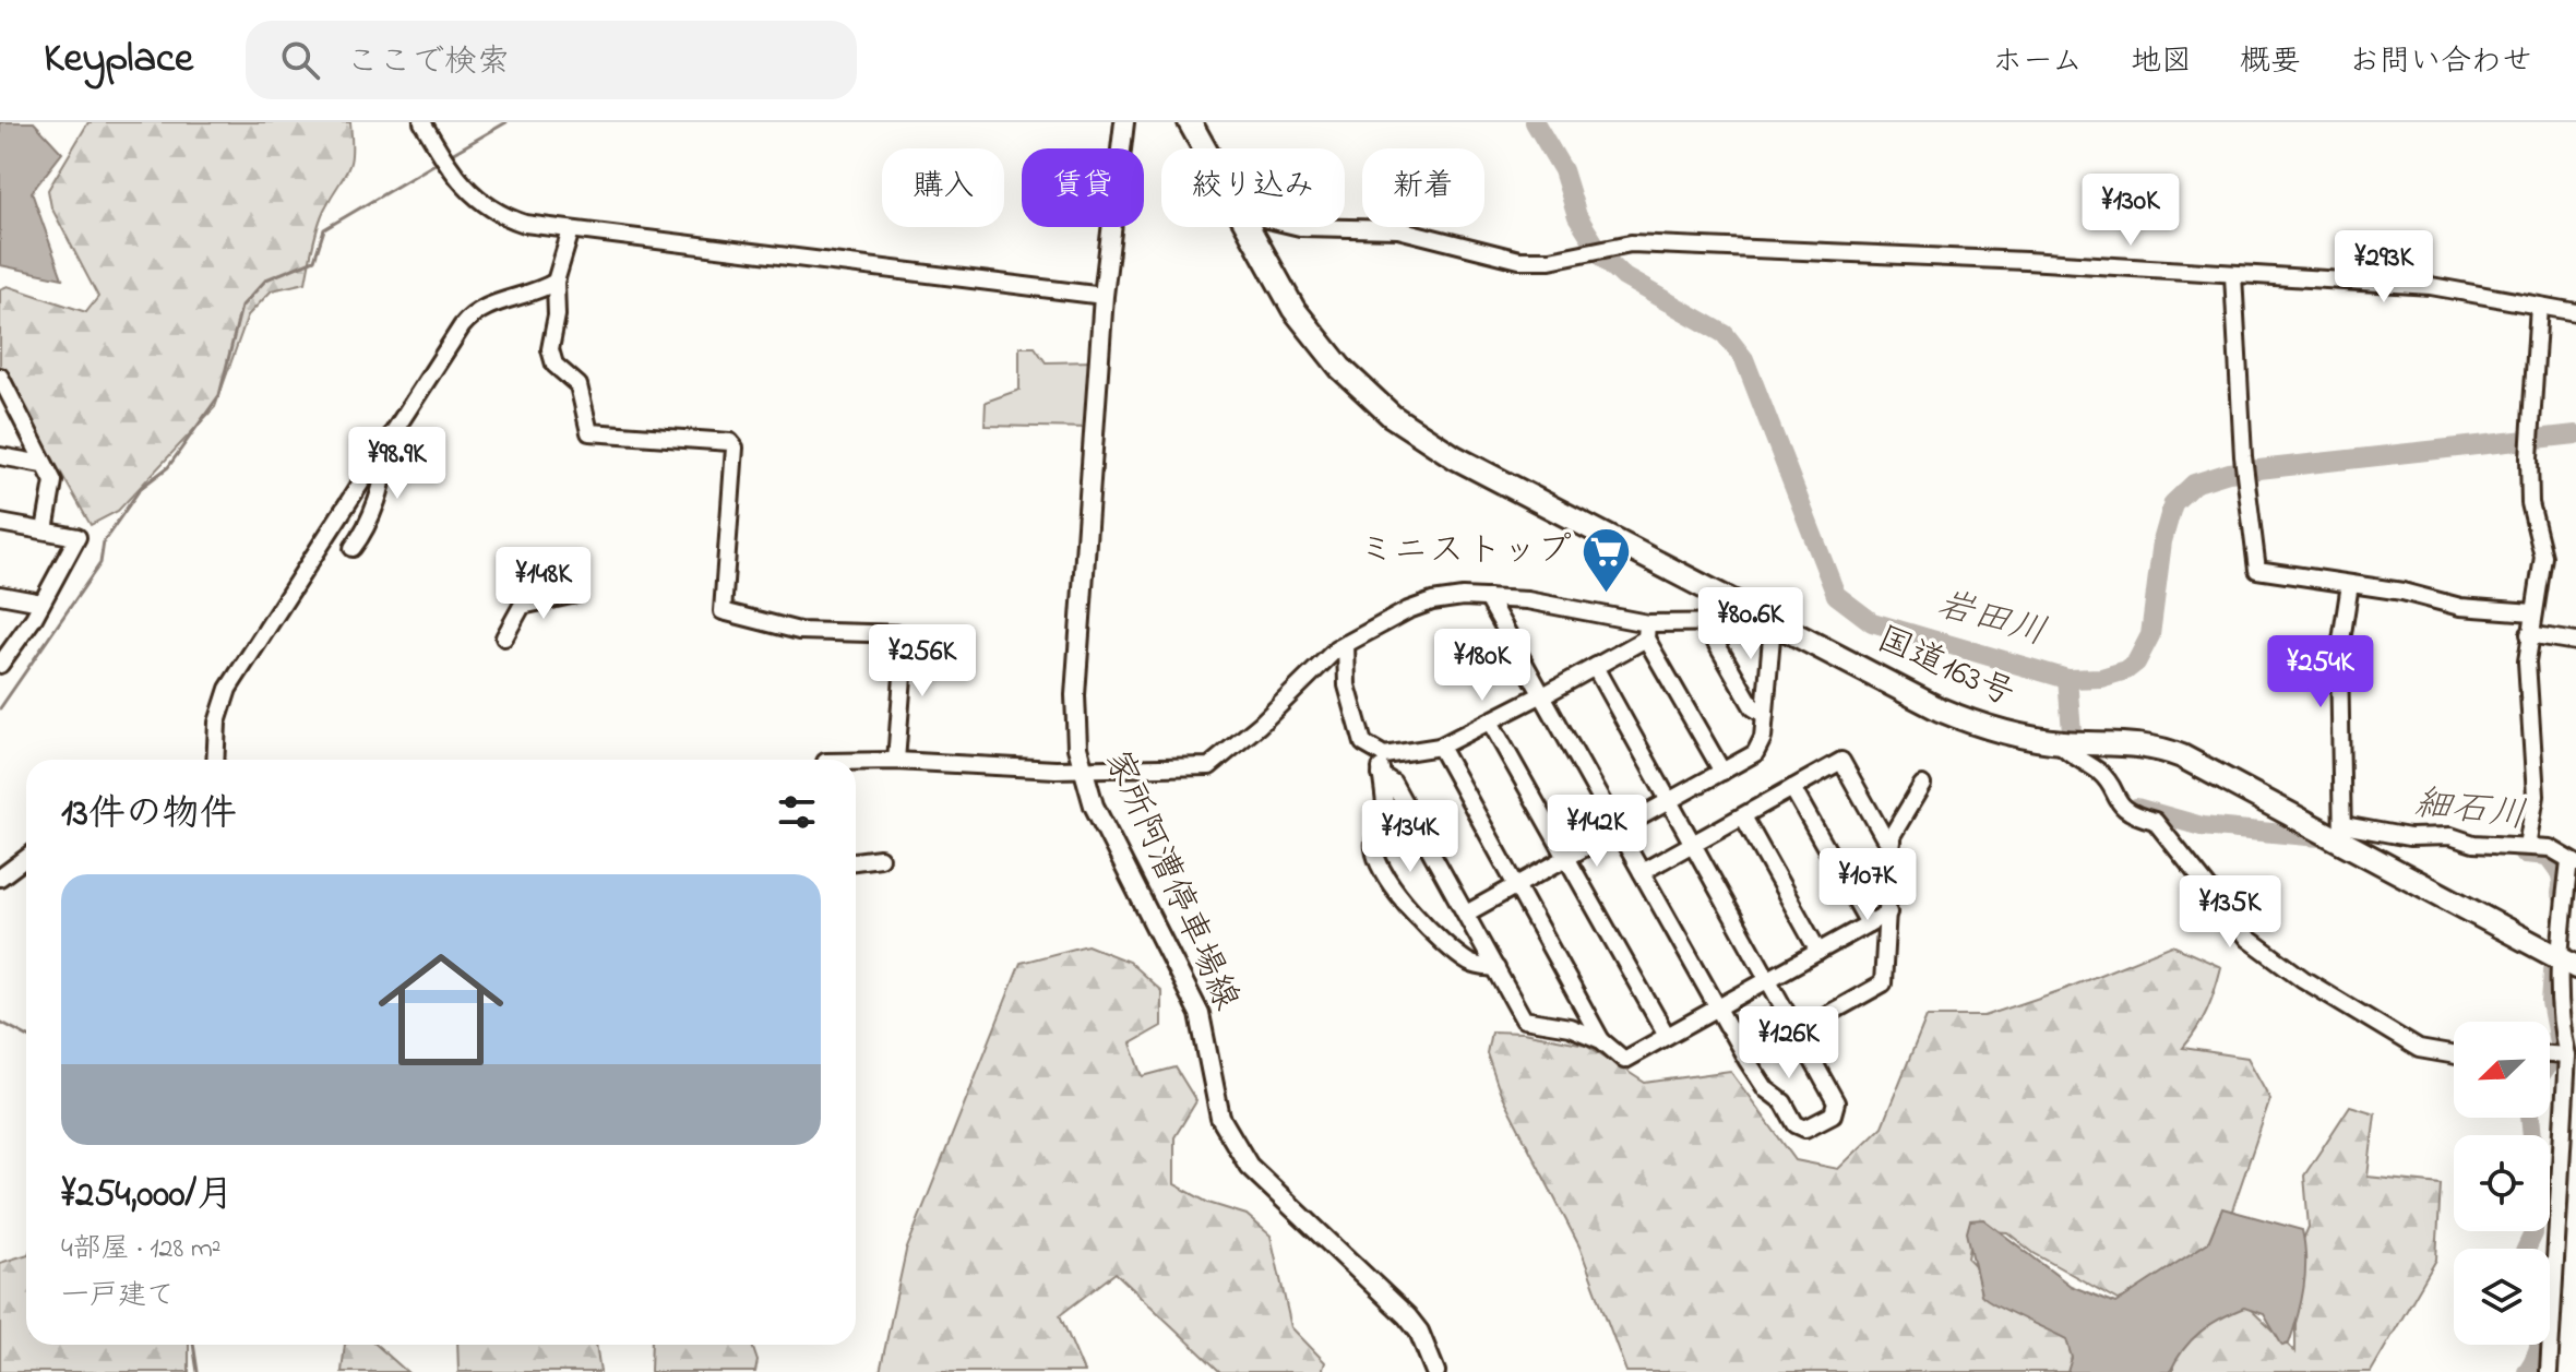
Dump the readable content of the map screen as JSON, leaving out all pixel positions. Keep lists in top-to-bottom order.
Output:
{
  "streets": {
    "highway": ["国道163号"],
    "main road": ["家所阿漕停車場線"]
  },
  "water": ["岩田川", "細石川"],
  "places": {
    "supermarket": ["ミニストップ"]
  },
  "north": "bottom left",
  "page": {
    "header": "Keyplace",
    "search": "ここで検索",
    "nav": [
      "ホーム",
      "地図",
      "概要",
      "お問い合わせ"
    ],
    "chip": [
      "購入",
      "賃貸",
      "絞り込み",
      "新着"
    ],
    "price": [
      "¥130K",
      "¥293K",
      "¥98.9K",
      "¥148K",
      "¥80.6K",
      "¥256K",
      "¥180K",
      "¥254K",
      "¥142K",
      "¥134K",
      "¥107K",
      "¥135K",
      "¥126K"
    ],
    "heading": "13件の物件",
    "list": [
      {
        "name": "¥254,000/月",
        "note": "4部屋 · 128 m² · 一戸建て"
      }
    ]
  }
}
